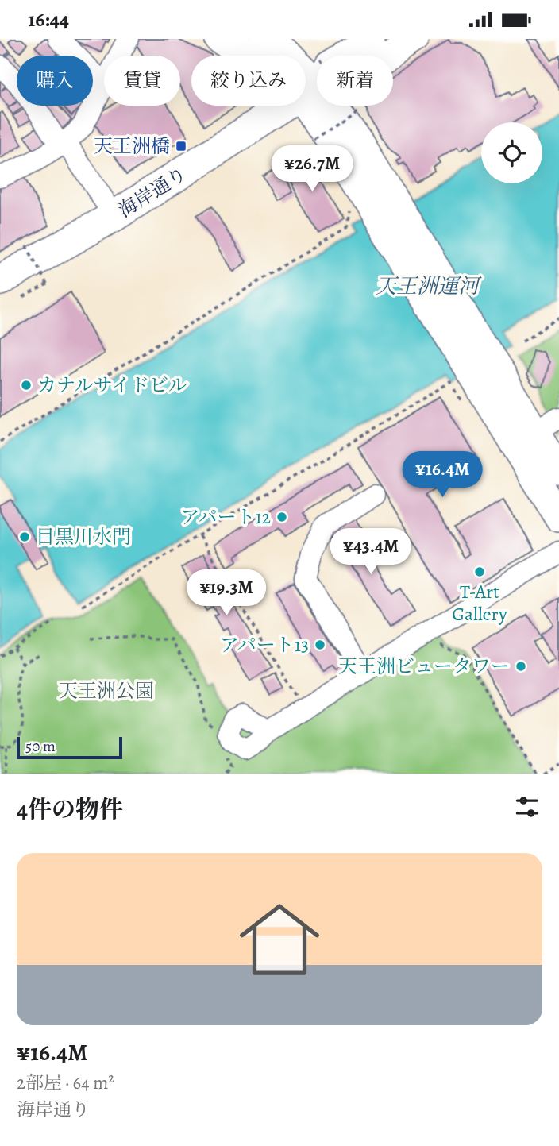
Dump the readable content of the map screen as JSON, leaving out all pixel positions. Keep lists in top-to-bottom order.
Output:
{
  "streets": {
    "highway": ["海岸通り"]
  },
  "water": ["天王洲運河"],
  "parks": ["天王洲公園"],
  "places": {
    "transit": ["天王洲橋"],
    "other": [
      "カナルサイドビル",
      "アパート12",
      "目黒川水門",
      "T-Art Gallery",
      "アパート13",
      "天王洲ビュータワー"
    ]
  },
  "scale_bar": "50 m",
  "page": {
    "status": "16:44",
    "chip": [
      "購入",
      "賃貸",
      "絞り込み",
      "新着"
    ],
    "price": [
      "¥26.7M",
      "¥16.4M",
      "¥43.4M",
      "¥19.3M"
    ],
    "scale": "50 m",
    "heading": "4件の物件",
    "list": [
      {
        "name": "¥16.4M",
        "note": "2部屋 · 64 m² · 海岸通り"
      }
    ]
  }
}
